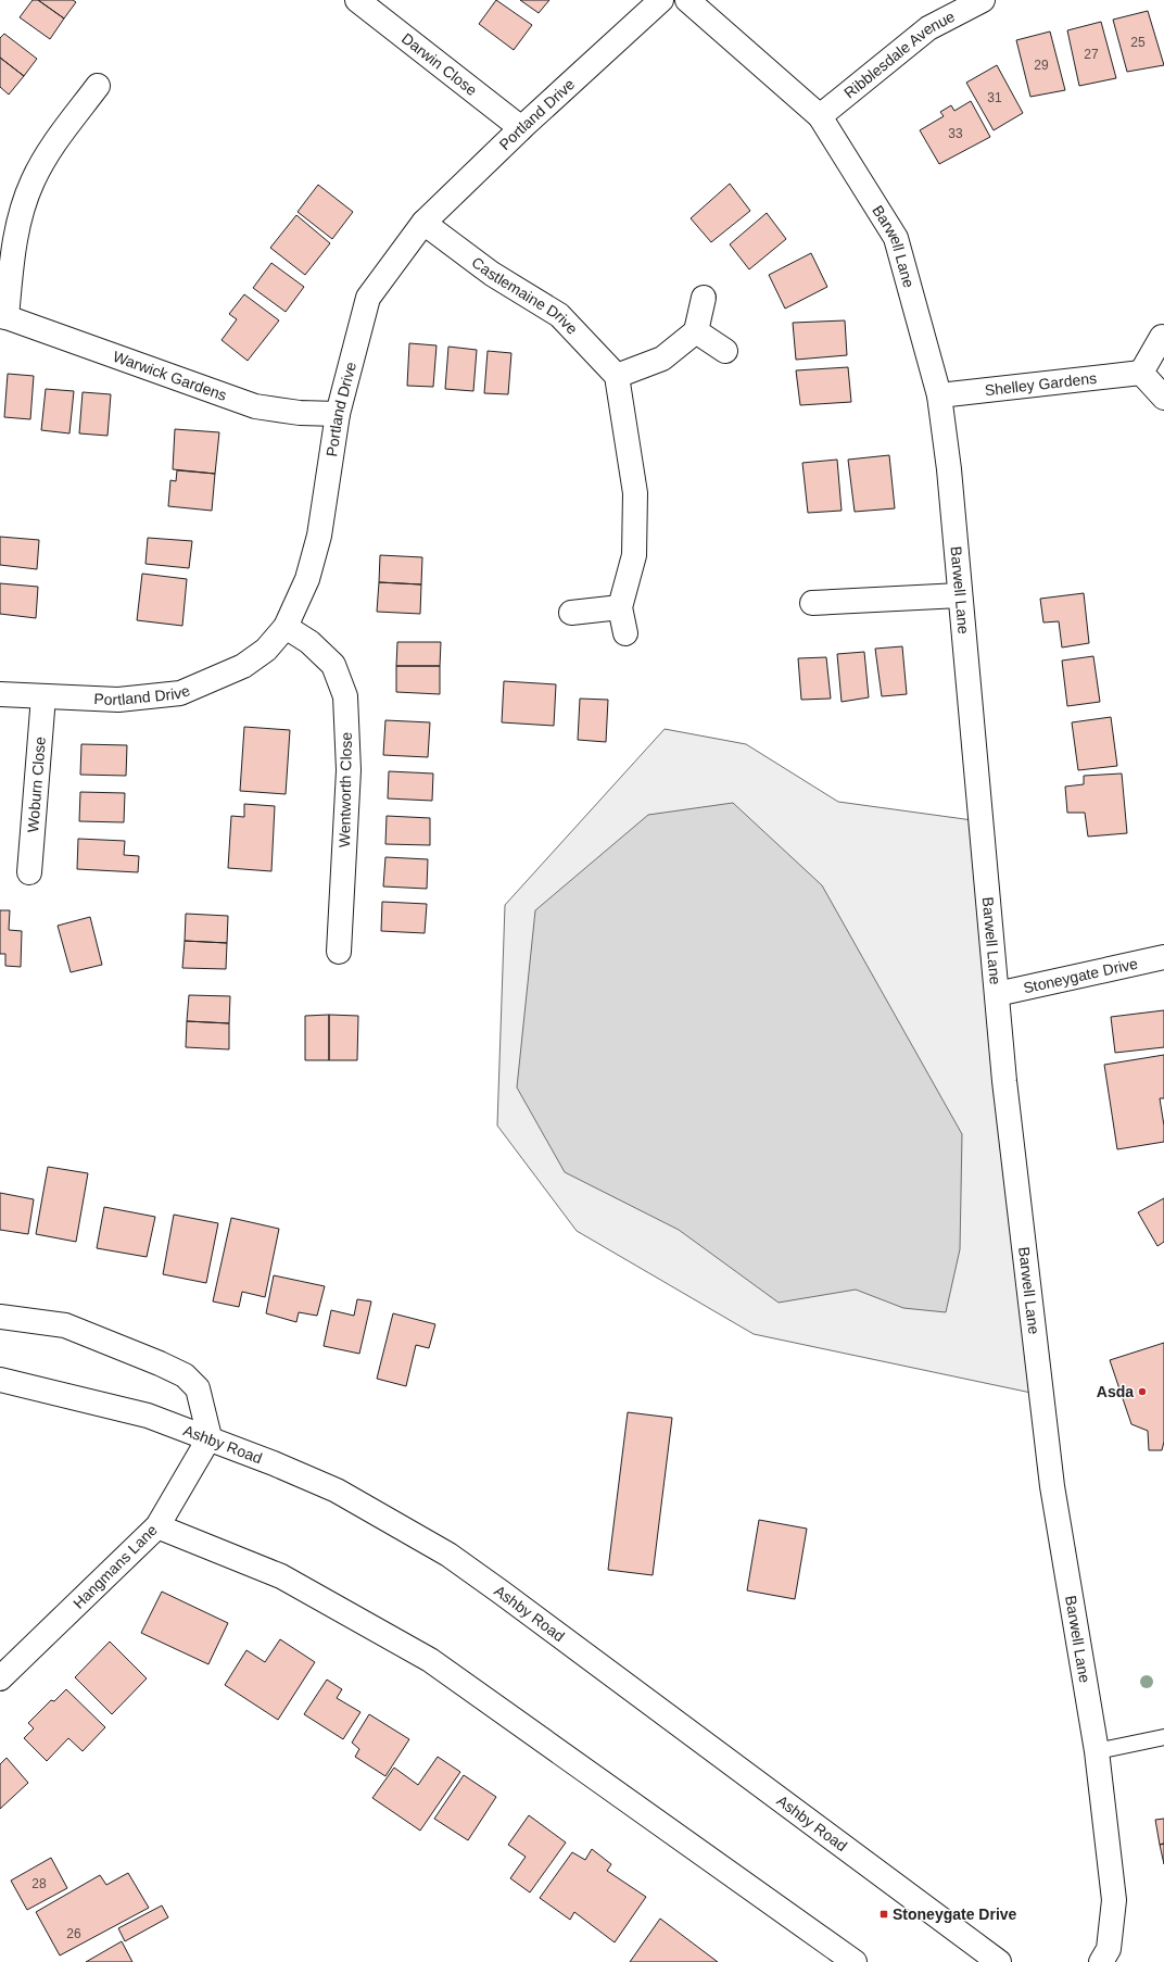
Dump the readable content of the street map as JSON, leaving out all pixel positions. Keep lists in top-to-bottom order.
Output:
{
  "streets": {
    "street": [
      "Ribblesdale Avenue",
      "Darwin Close",
      "Portland Drive",
      "Barwell Lane",
      "Castlemaine Drive",
      "Warwick Gardens",
      "Shelley Gardens",
      "Woburn Close",
      "Wentworth Close",
      "Stoneygate Drive",
      "Ashby Road",
      "Hangmans Lane"
    ]
  },
  "crossings": [
    ["Ribblesdale Avenue", "Barwell Lane"],
    ["Darwin Close", "Portland Drive"],
    ["Portland Drive", "Castlemaine Drive"],
    ["Portland Drive", "Warwick Gardens"],
    ["Portland Drive", "Woburn Close"],
    ["Portland Drive", "Wentworth Close"],
    ["Barwell Lane", "Shelley Gardens"],
    ["Barwell Lane", "Stoneygate Drive"],
    ["Ashby Road", "Hangmans Lane"]
  ],
  "places": {
    "other": ["Asda"],
    "transit": ["Stoneygate Drive"]
  },
  "house_numbers": [
    "25",
    "27",
    "29",
    "31",
    "33",
    "28",
    "26"
  ]
}
